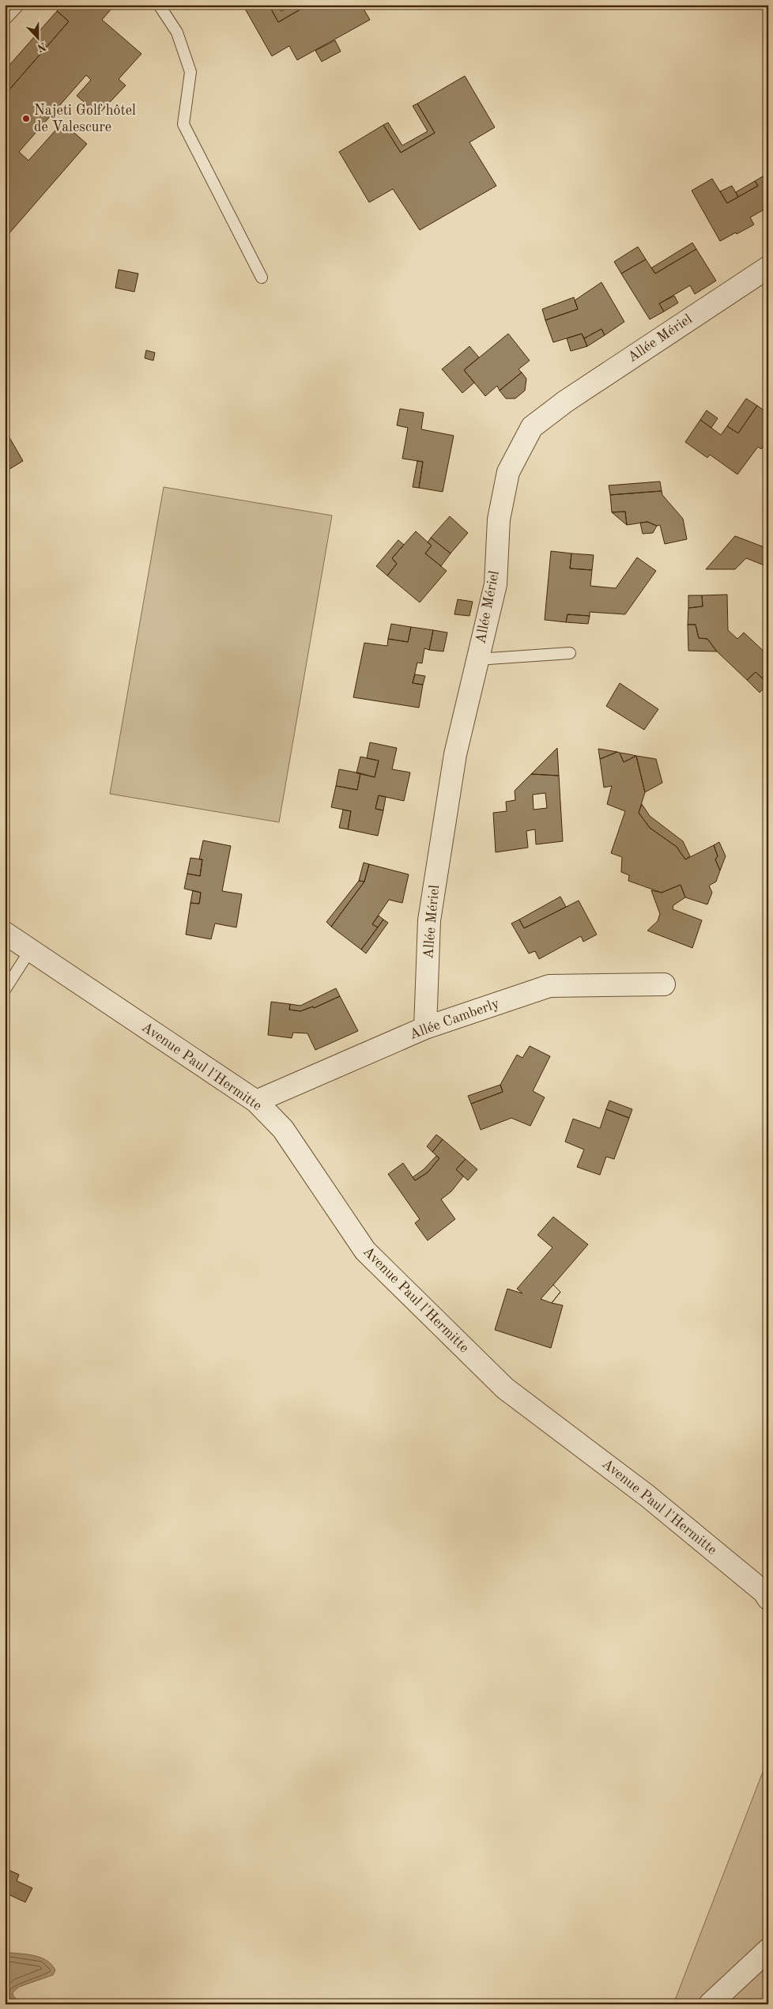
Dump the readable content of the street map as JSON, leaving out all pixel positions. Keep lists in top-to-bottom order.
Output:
{
  "streets": {
    "street": ["Allée Mériel", "Allée Camberly", "Avenue Paul l'Hermitte"]
  },
  "crossings": [
    ["Allée Mériel", "Allée Camberly"],
    ["Allée Camberly", "Avenue Paul l'Hermitte"]
  ],
  "places": ["Najeti Golf hôtel de Valescure"],
  "north": "bottom"
}
